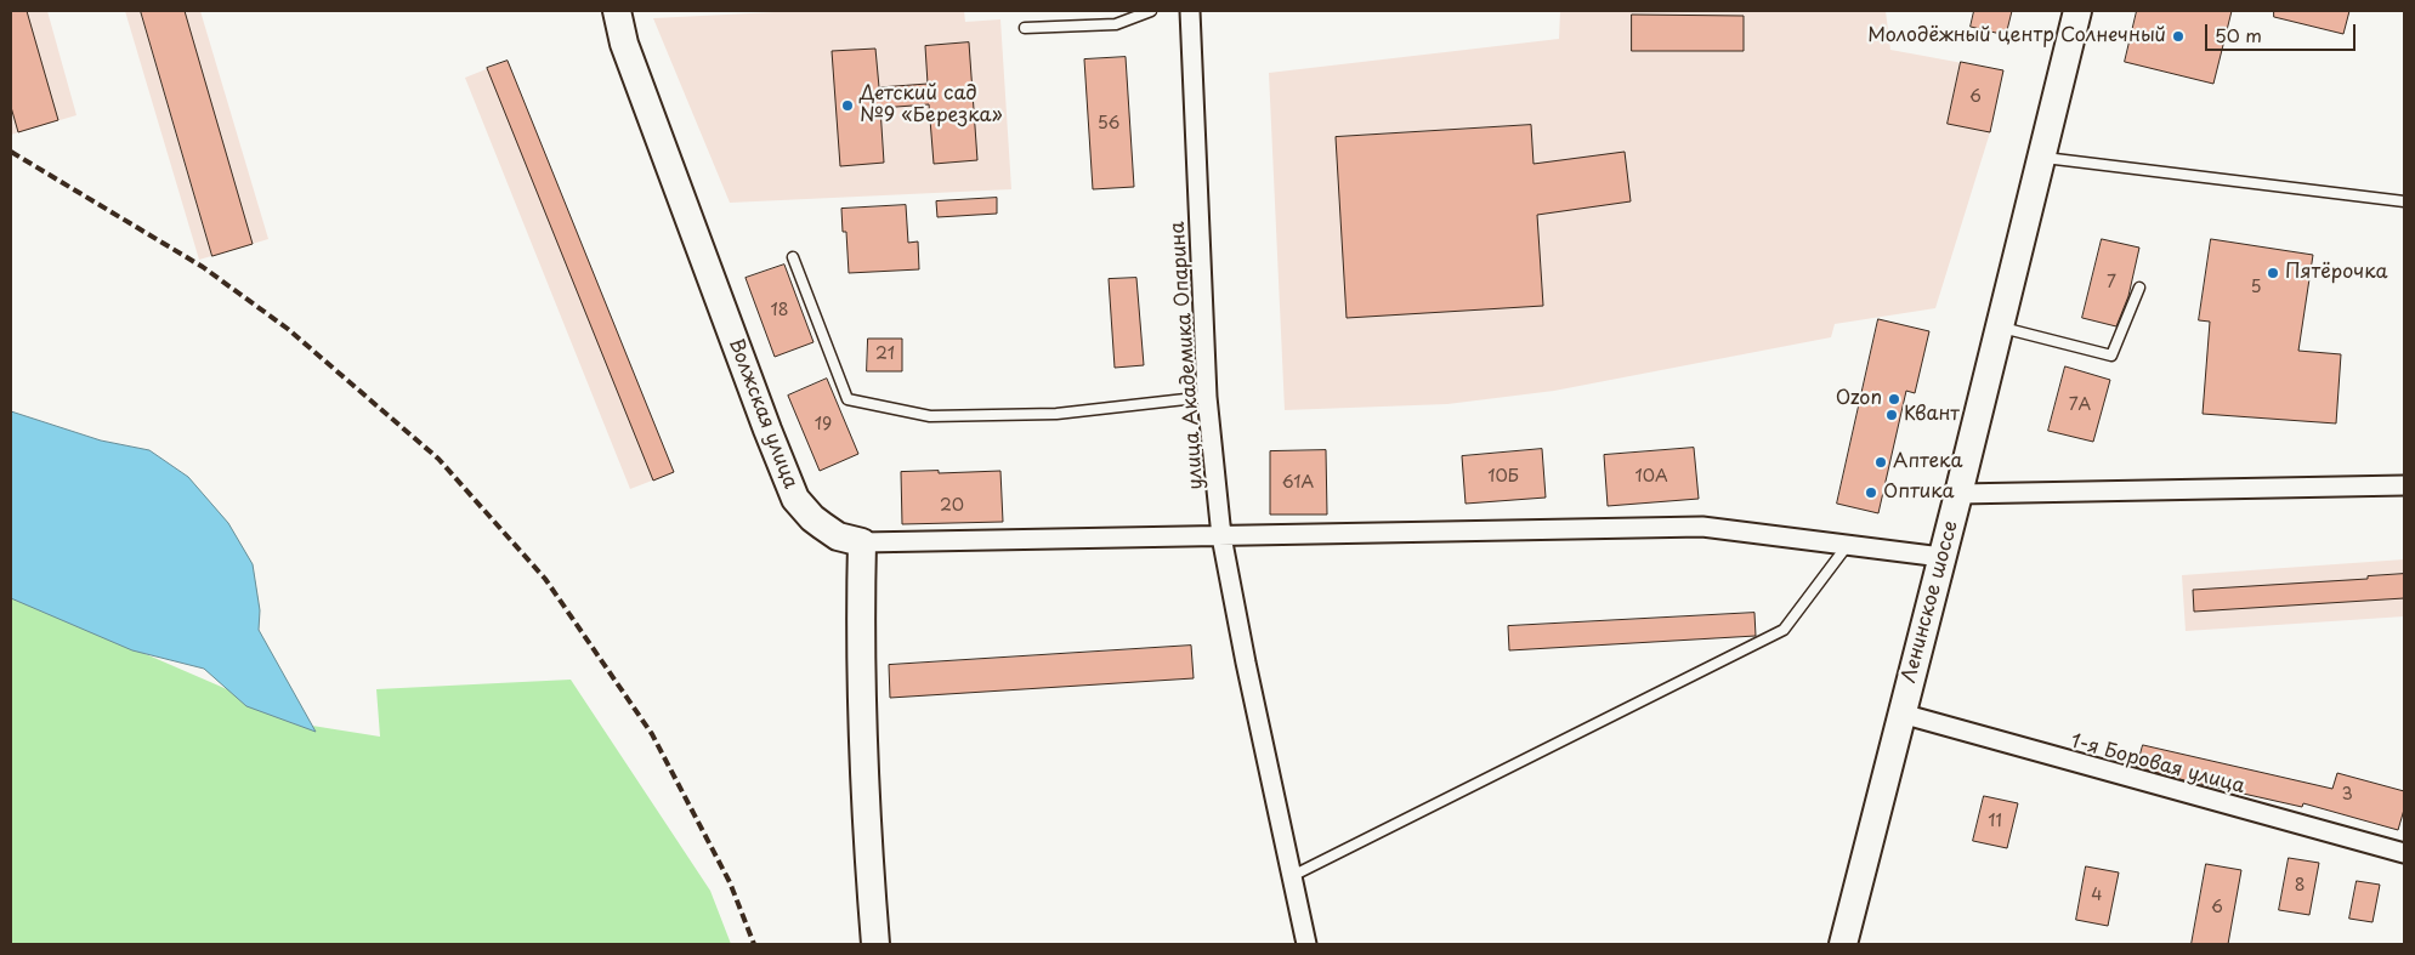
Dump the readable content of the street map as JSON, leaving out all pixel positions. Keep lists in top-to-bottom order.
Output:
{
  "streets": {
    "street": [
      "улица Академика Опарина",
      "Волжская улица",
      "Ленинское шоссе",
      "1-я Боровая улица"
    ]
  },
  "crossings": [
    ["Ленинское шоссе", "1-я Боровая улица"]
  ],
  "places": [
    "Молодёжный центр Солнечный",
    "Детский сад №9 «Березка»",
    "Пятёрочка",
    "Ozon",
    "Квант",
    "Аптека",
    "Оптика"
  ],
  "house_numbers": [
    "6",
    "56",
    "7",
    "5",
    "18",
    "21",
    "7А",
    "19",
    "10Б",
    "10А",
    "61А",
    "20",
    "3",
    "11",
    "8",
    "4",
    "6"
  ],
  "scale_bar": "50 m"
}
